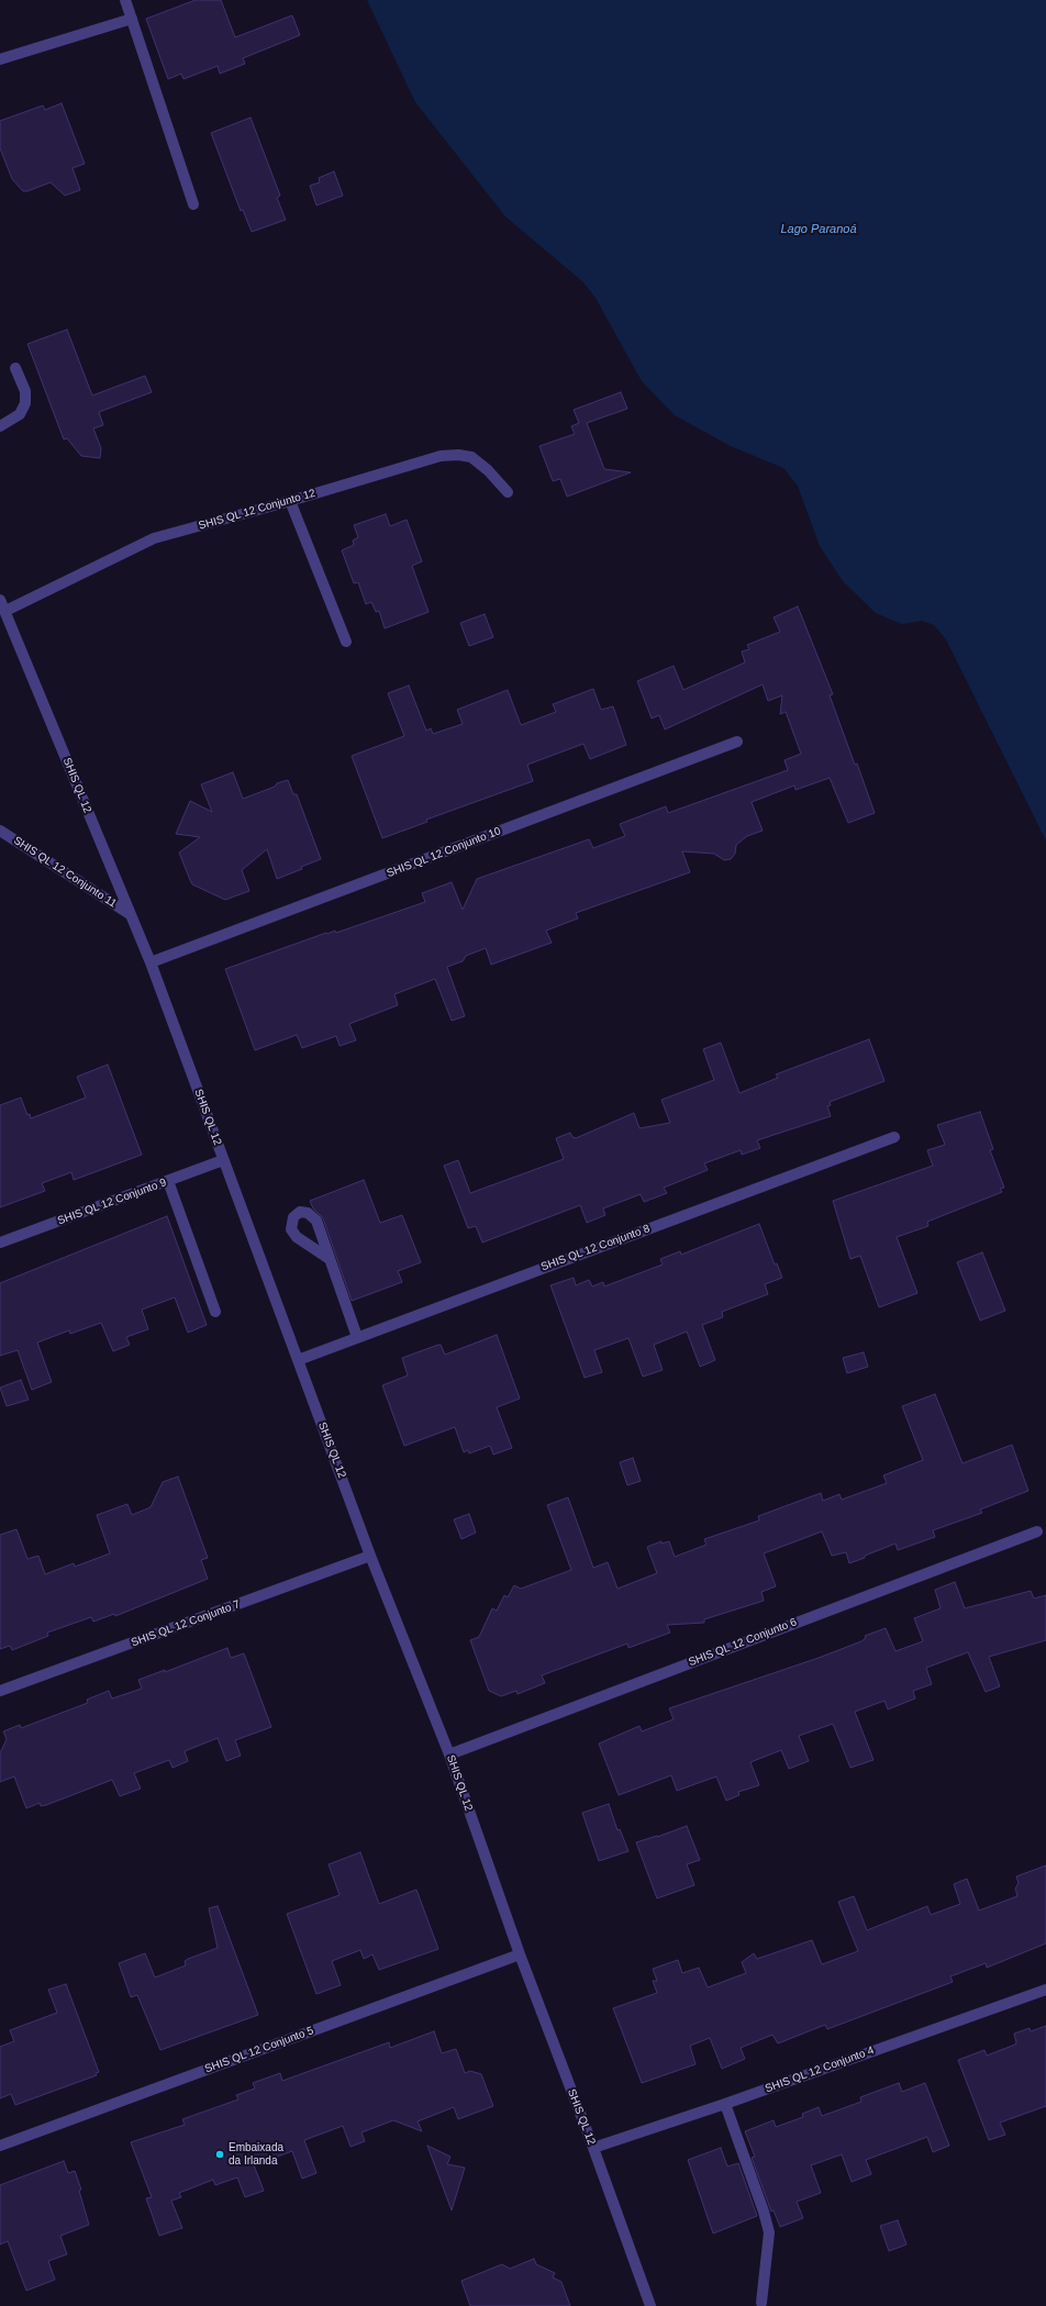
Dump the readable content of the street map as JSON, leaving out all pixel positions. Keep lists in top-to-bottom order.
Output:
{
  "streets": {
    "street": [
      "SHIS QL 12 Conjunto 12",
      "SHIS QL 12",
      "SHIS QL 12 Conjunto 10",
      "SHIS QL 12 Conjunto 11",
      "SHIS QL 12 Conjunto 9",
      "SHIS QL 12 Conjunto 8",
      "SHIS QL 12 Conjunto 7",
      "SHIS QL 12 Conjunto 6",
      "SHIS QL 12 Conjunto 5",
      "SHIS QL 12 Conjunto 4"
    ]
  },
  "crossings": [
    ["SHIS QL 12 Conjunto 12", "SHIS QL 12"],
    ["SHIS QL 12", "SHIS QL 12 Conjunto 10"],
    ["SHIS QL 12", "SHIS QL 12 Conjunto 11"],
    ["SHIS QL 12", "SHIS QL 12 Conjunto 9"],
    ["SHIS QL 12", "SHIS QL 12 Conjunto 8"],
    ["SHIS QL 12", "SHIS QL 12 Conjunto 7"],
    ["SHIS QL 12", "SHIS QL 12 Conjunto 6"],
    ["SHIS QL 12", "SHIS QL 12 Conjunto 5"],
    ["SHIS QL 12", "SHIS QL 12 Conjunto 4"]
  ],
  "water": ["Lago Paranoá"],
  "places": ["Embaixada da Irlanda"]
}
